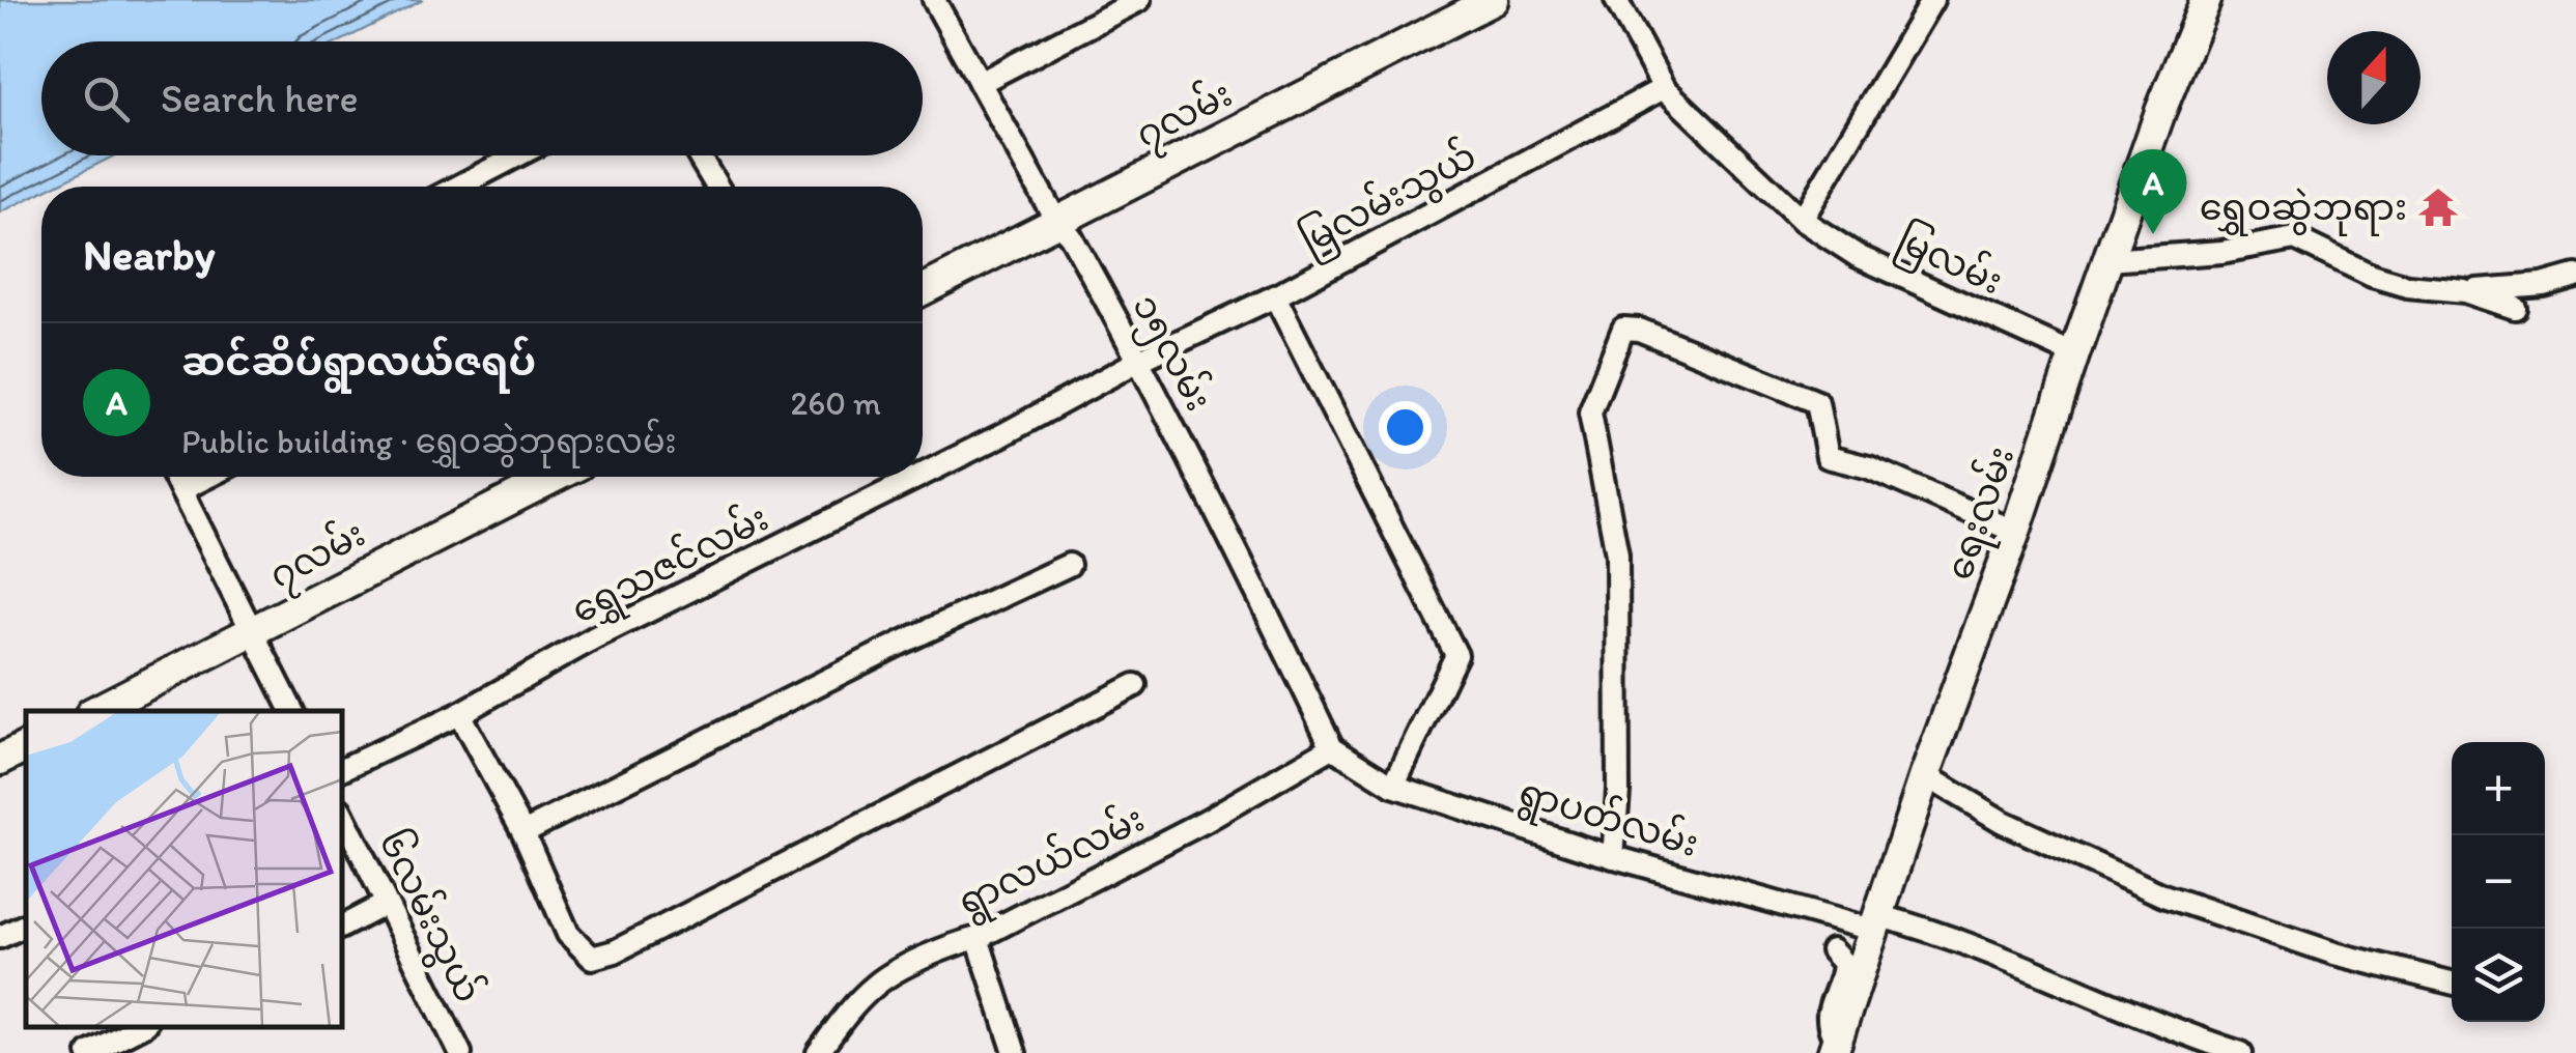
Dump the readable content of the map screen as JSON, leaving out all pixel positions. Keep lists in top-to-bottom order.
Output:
{
  "streets": {
    "street": [
      "၇လမ်း",
      "မြလမ်းသွယ်",
      "မြလမ်း",
      "၁၅လမ်း",
      "ရေးလမ်း",
      "ရွှေသဇင်လမ်း",
      "ရွာပတ်လမ်း",
      "ရွာလယ်လမ်း",
      "၆လမ်းသွယ်"
    ]
  },
  "crossings": [
    ["၇လမ်း", "၁၅လမ်း"],
    ["မြလမ်းသွယ်", "မြလမ်း"],
    ["မြလမ်းသွယ်", "၁၅လမ်း"],
    ["မြလမ်းသွယ်", "ရွှေသဇင်လမ်း"],
    ["မြလမ်း", "ရေးလမ်း"],
    ["၁၅လမ်း", "ရွှေသဇင်လမ်း"],
    ["၁၅လမ်း", "ရွာပတ်လမ်း"],
    ["၁၅လမ်း", "ရွာလယ်လမ်း"],
    ["ရေးလမ်း", "ရွာပတ်လမ်း"],
    ["ရွာပတ်လမ်း", "ရွာလယ်လမ်း"]
  ],
  "places": {
    "temple": ["ရွှေဝဆွဲဘုရား"]
  },
  "north": "top",
  "page": {
    "search": "Search here",
    "pins": "A",
    "heading": "Nearby",
    "list": [
      {
        "mark": "A",
        "name": "ဆင်ဆိပ်ရွာလယ်ဇရပ်",
        "note": "Public building · ရွှေဝဆွဲဘုရားလမ်း",
        "value": "260 m"
      }
    ],
    "map_buttons": ["+", "−"]
  }
}
